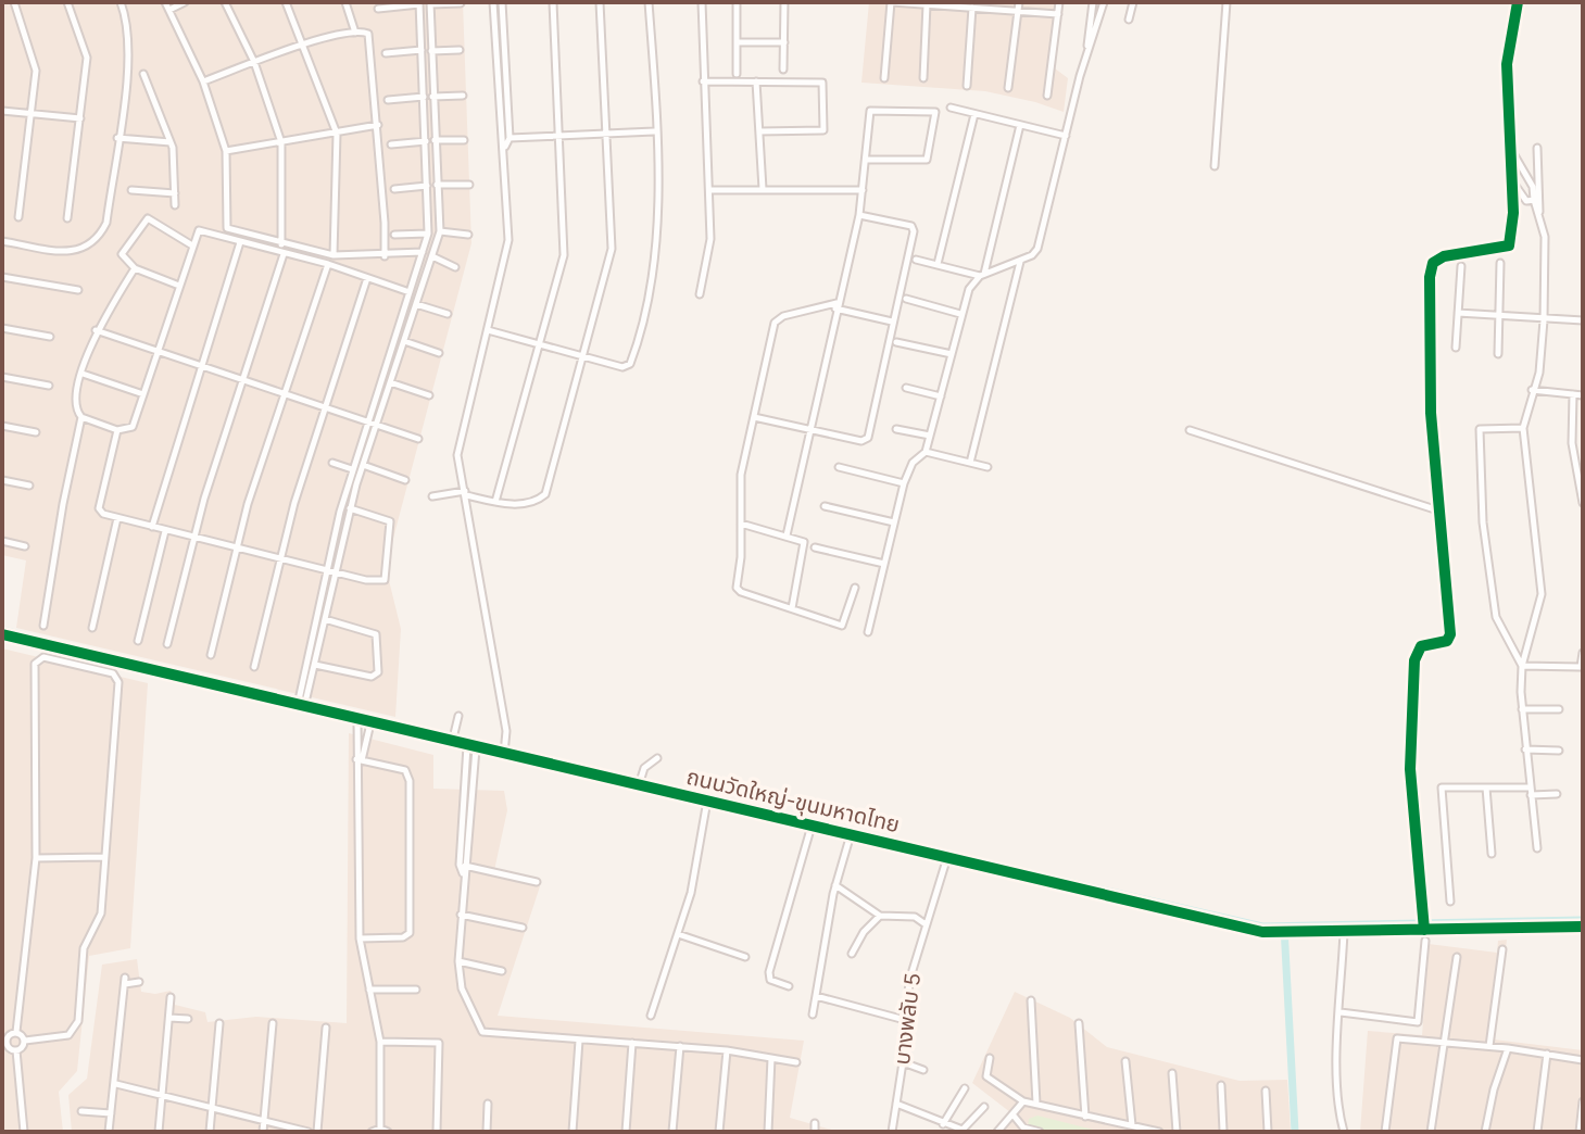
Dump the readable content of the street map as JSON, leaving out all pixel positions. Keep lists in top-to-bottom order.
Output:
{
  "streets": {
    "street": ["ถนนวัดใหญ่-ขุนมหาดไทย", "บางพลับ 5"]
  },
  "crossings": [
    ["ถนนวัดใหญ่-ขุนมหาดไทย", "บางพลับ 5"]
  ]
}
